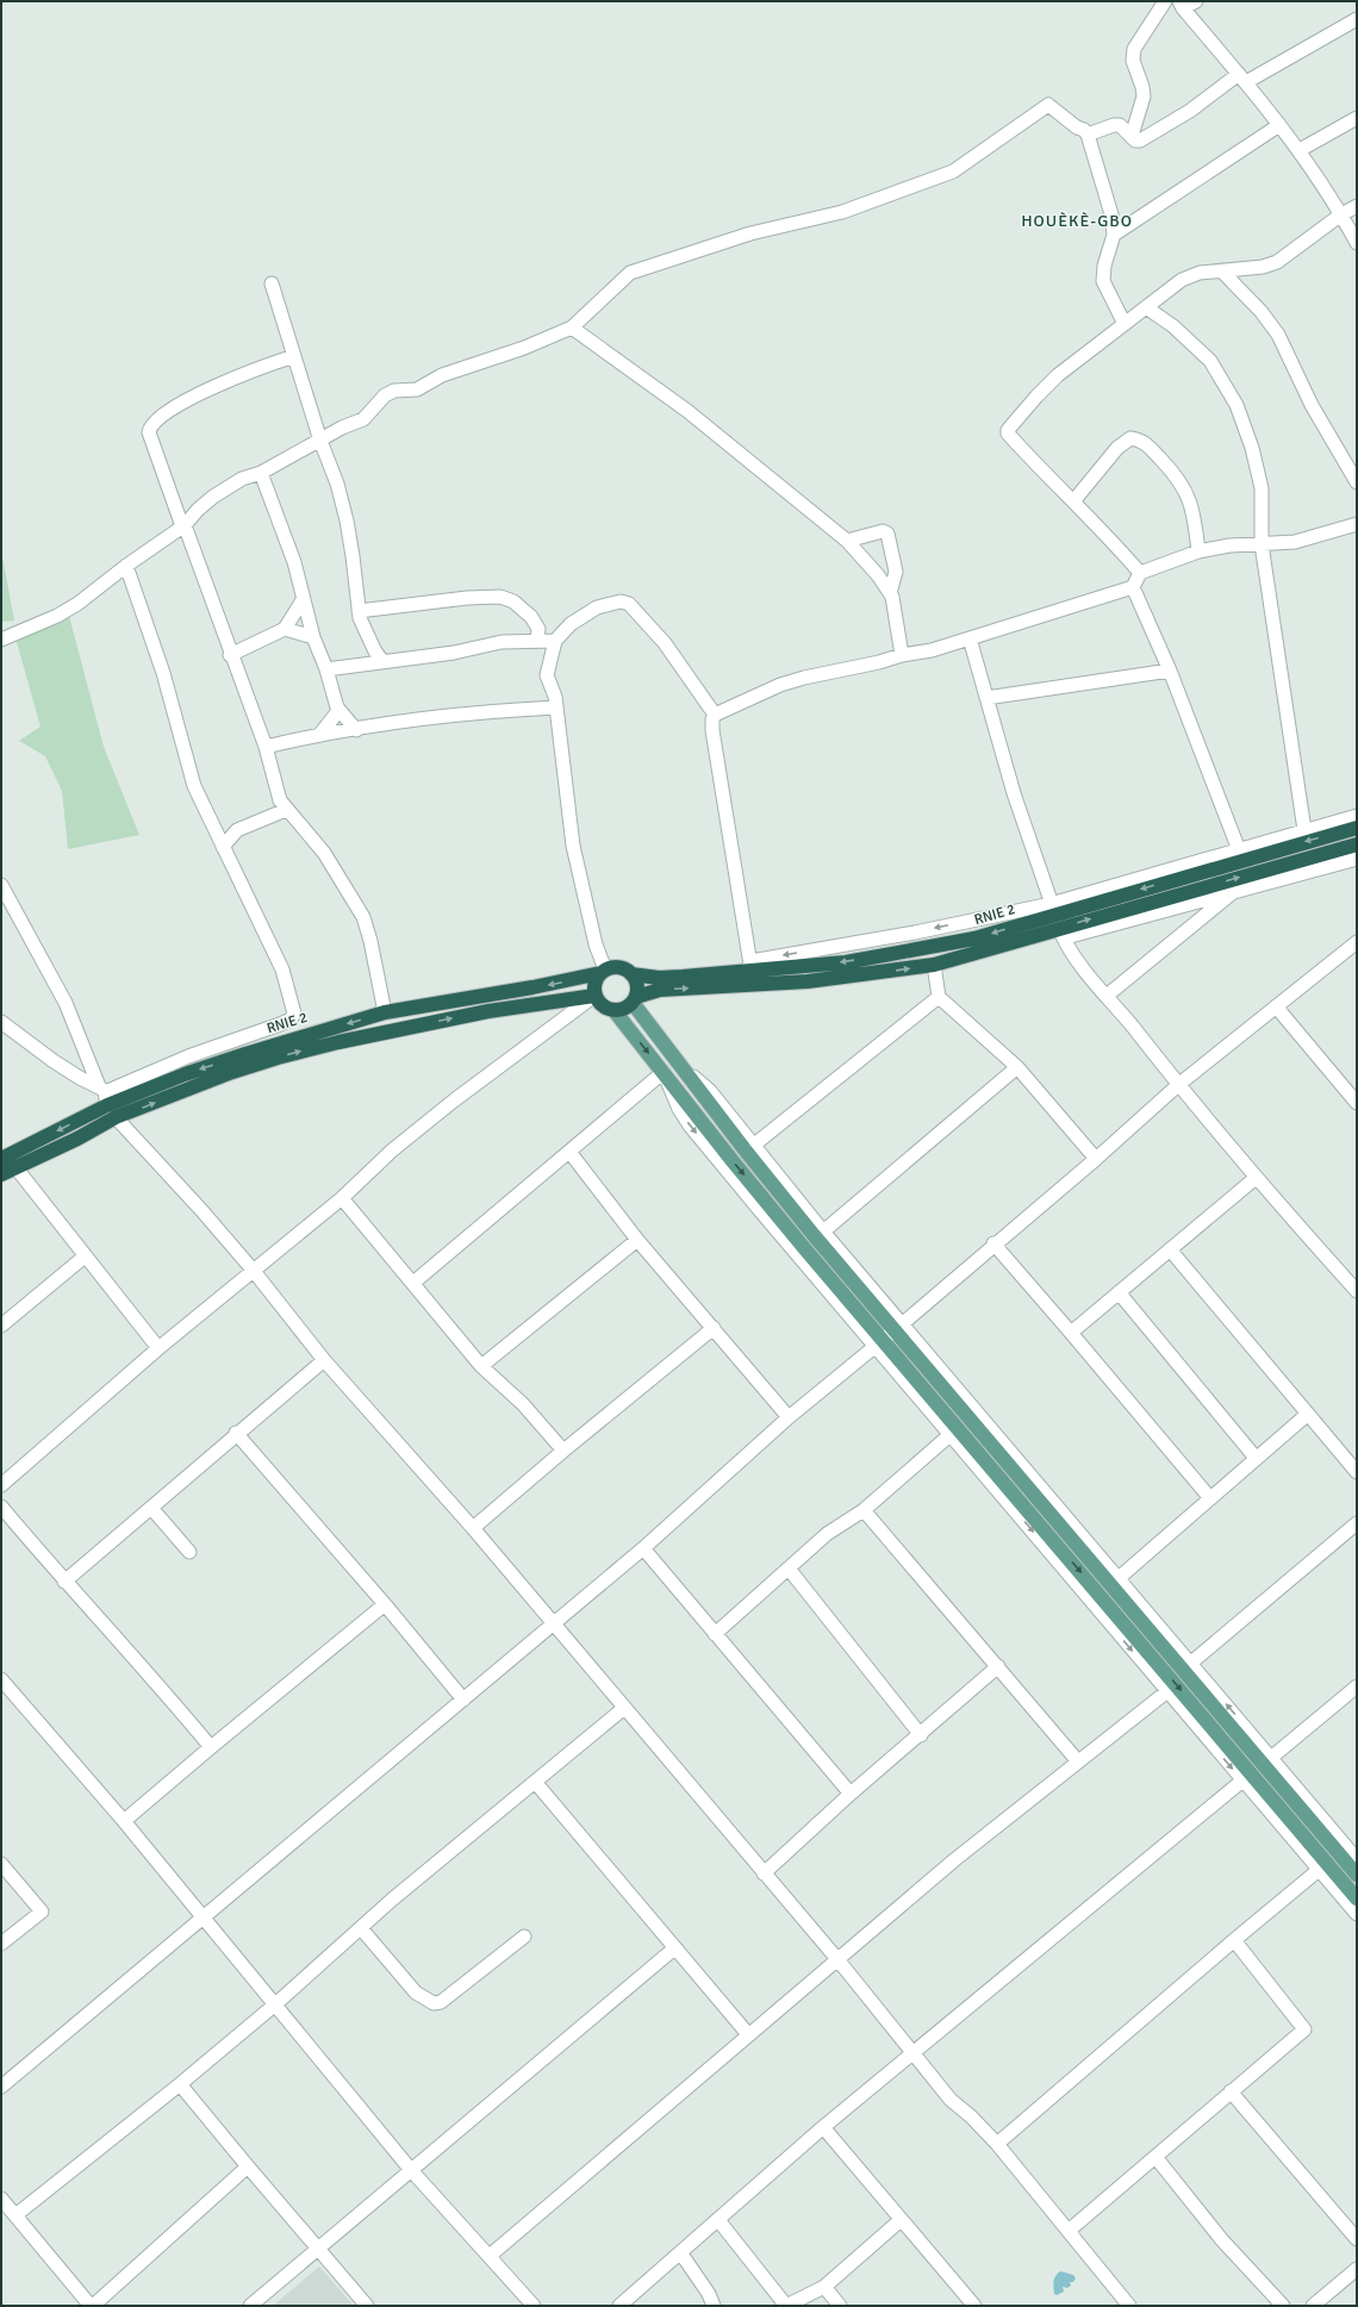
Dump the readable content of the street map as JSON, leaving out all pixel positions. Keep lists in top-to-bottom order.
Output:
{
  "streets": {
    "highway": ["RNIE 2"]
  },
  "districts": ["HOUÈKÈ-GBO"]
}
